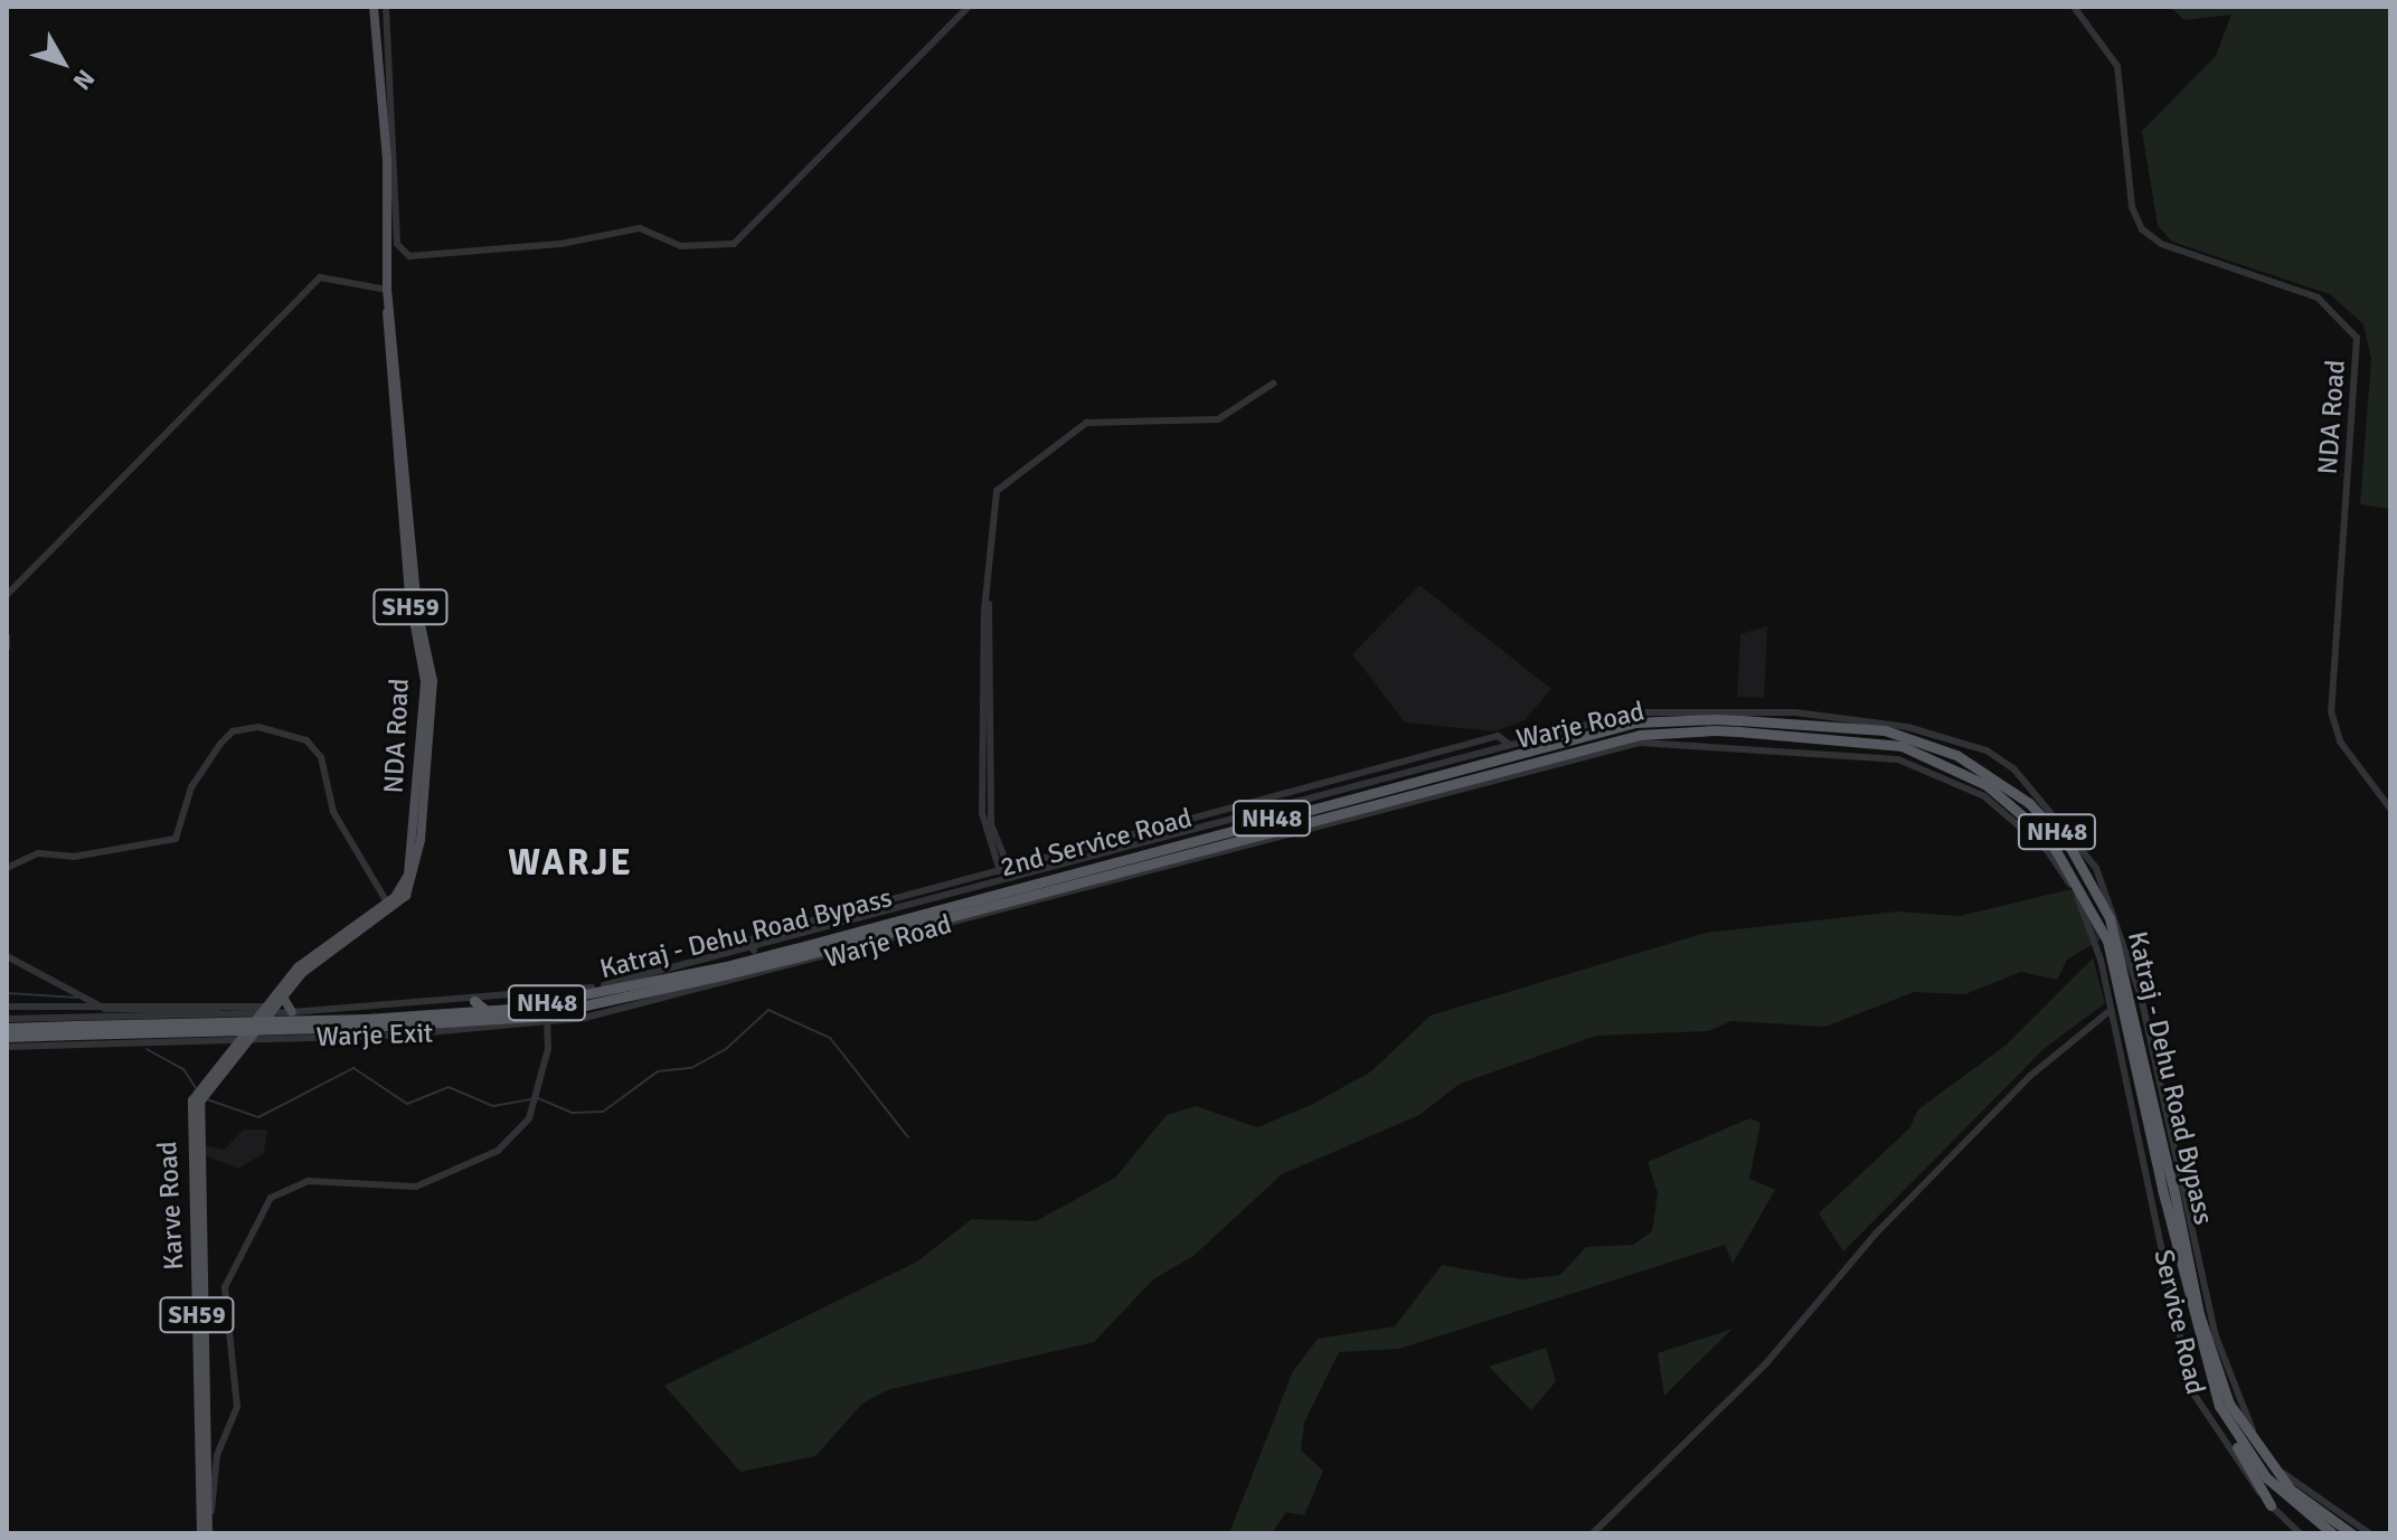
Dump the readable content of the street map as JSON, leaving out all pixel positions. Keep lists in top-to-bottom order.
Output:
{
  "streets": {
    "highway": ["NH48", "Katraj - Dehu Road Bypass"],
    "main road": ["NDA Road", "SH59", "Karve Road"],
    "street": [
      "Warje Road",
      "2nd Service Road",
      "Warje Exit",
      "Service Road"
    ]
  },
  "crossings": [
    ["NDA Road", "Warje Exit"],
    ["NDA Road", "Karve Road"],
    ["Warje Road", "2nd Service Road"],
    ["Warje Road", "Katraj - Dehu Road Bypass"],
    ["Warje Road", "Warje Exit"],
    ["Warje Road", "Service Road"],
    ["NH48", "Katraj - Dehu Road Bypass"],
    ["Katraj - Dehu Road Bypass", "Warje Exit"],
    ["Katraj - Dehu Road Bypass", "Service Road"],
    ["Warje Exit", "Karve Road"]
  ],
  "districts": ["WARJE"],
  "north": "bottom right"
}
